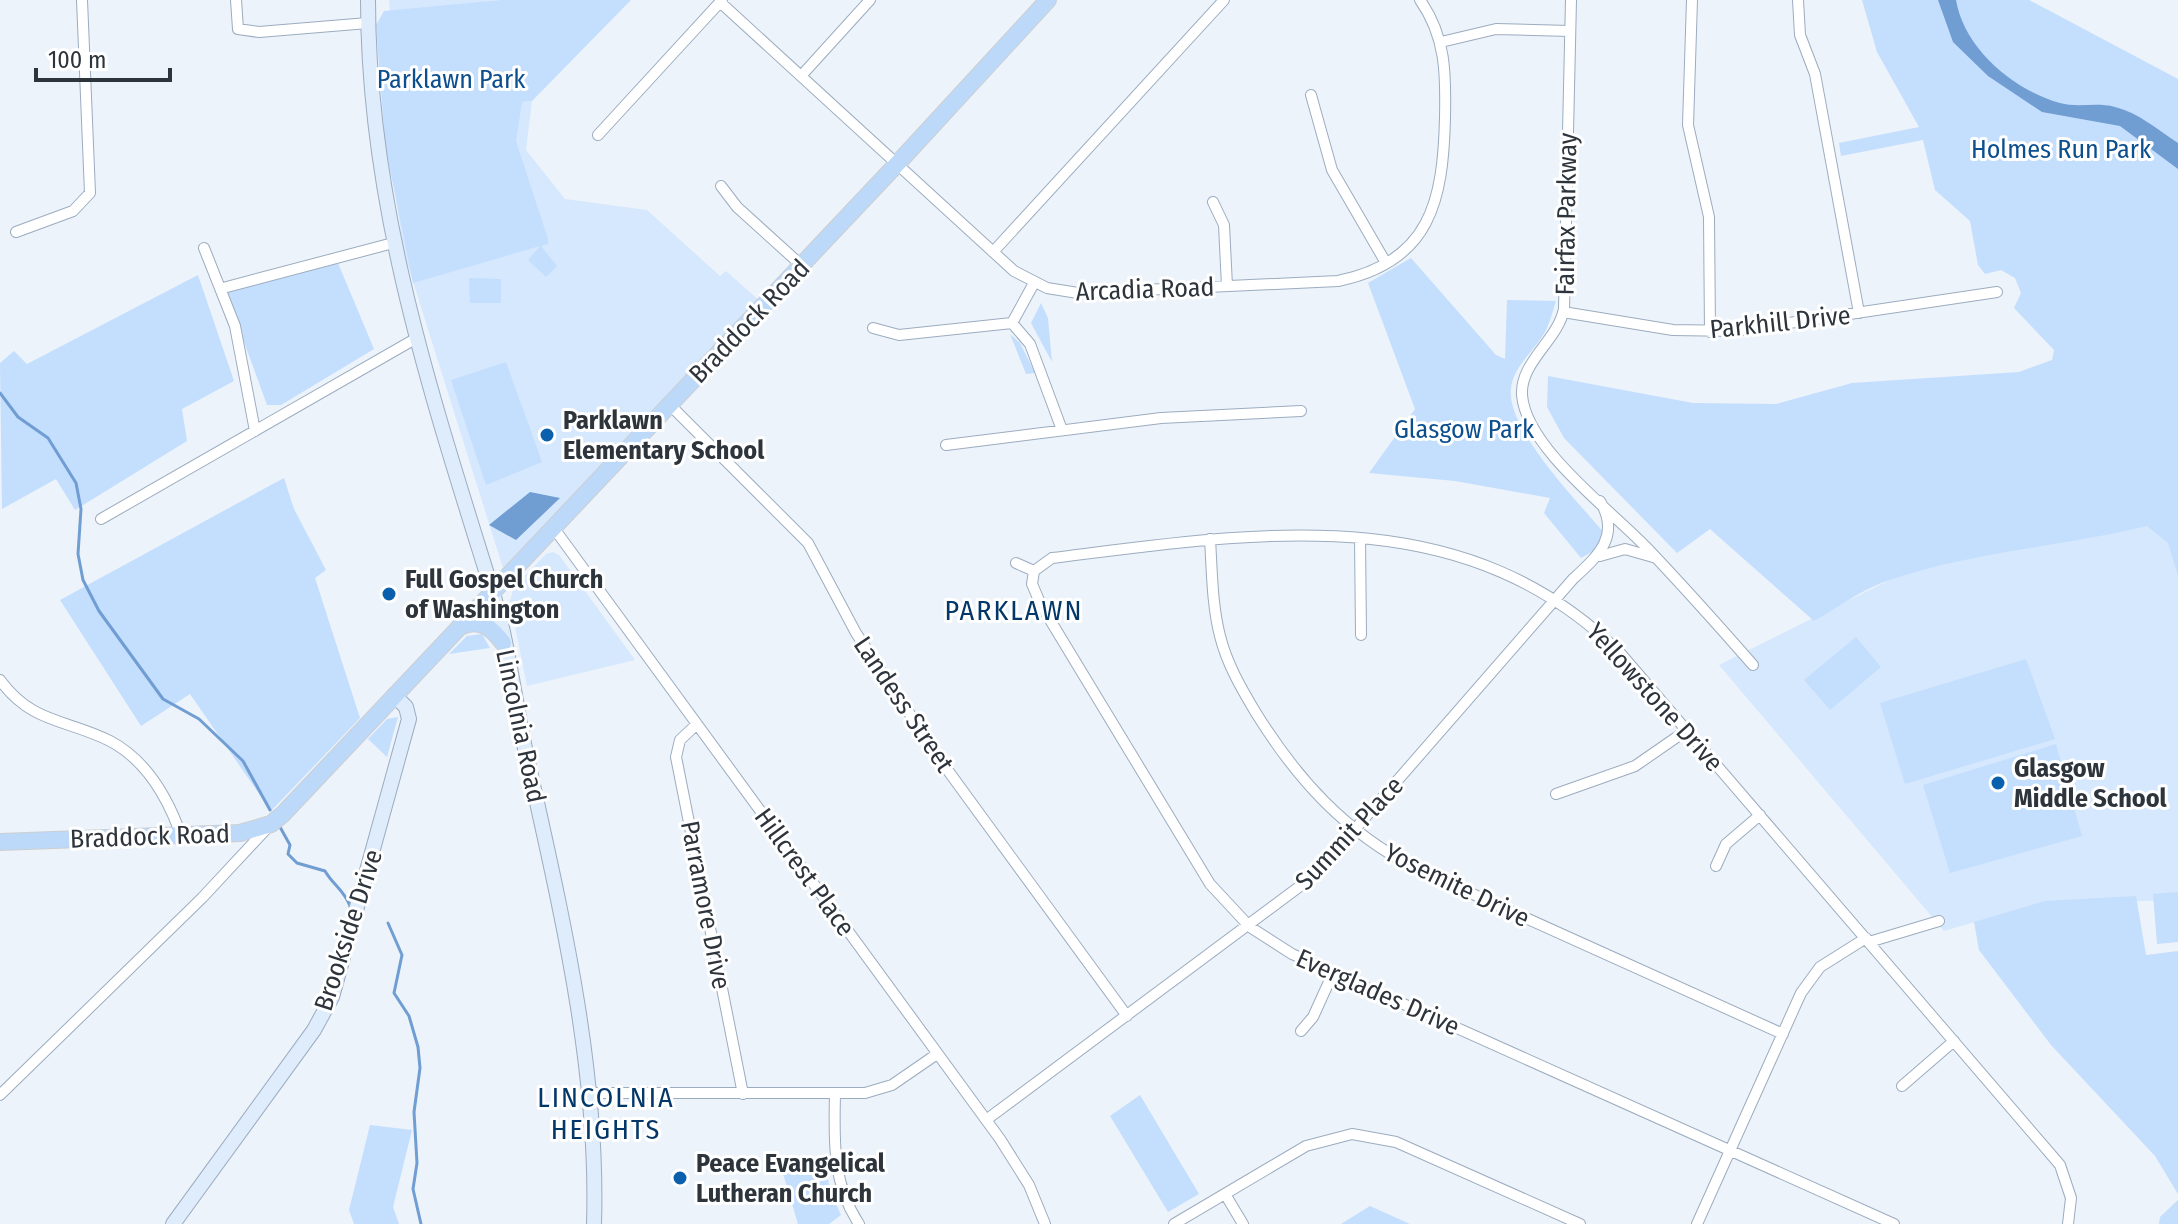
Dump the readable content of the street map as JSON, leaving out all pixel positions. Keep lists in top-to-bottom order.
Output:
{
  "streets": {
    "main road": ["Braddock Road", "Lincolnia Road", "Brookside Drive"],
    "street": [
      "Fairfax Parkway",
      "Arcadia Road",
      "Parkhill Drive",
      "Yellowstone Drive",
      "Landess Street",
      "Summit Place",
      "Hillcrest Place",
      "Yosemite Drive",
      "Parramore Drive",
      "Everglades Drive"
    ]
  },
  "crossings": [
    ["Fairfax Parkway", "Parkhill Drive"],
    ["Fairfax Parkway", "Summit Place"],
    ["Arcadia Road", "Braddock Road"],
    ["Braddock Road", "Landess Street"],
    ["Braddock Road", "Lincolnia Road"],
    ["Braddock Road", "Hillcrest Place"],
    ["Braddock Road", "Brookside Drive"],
    ["Yellowstone Drive", "Summit Place"],
    ["Yellowstone Drive", "Yosemite Drive"],
    ["Yellowstone Drive", "Everglades Drive"],
    ["Landess Street", "Summit Place"],
    ["Summit Place", "Hillcrest Place"],
    ["Summit Place", "Yosemite Drive"],
    ["Summit Place", "Everglades Drive"],
    ["Hillcrest Place", "Parramore Drive"]
  ],
  "districts": ["PARKLAWN", "LINCOLNIA HEIGHTS"],
  "parks": ["Parklawn Park", "Holmes Run Park", "Glasgow Park"],
  "places": [
    "Parklawn Elementary School",
    "Full Gospel Church of Washington",
    "Glasgow Middle School",
    "Peace Evangelical Lutheran Church"
  ],
  "scale_bar": "100 m"
}
